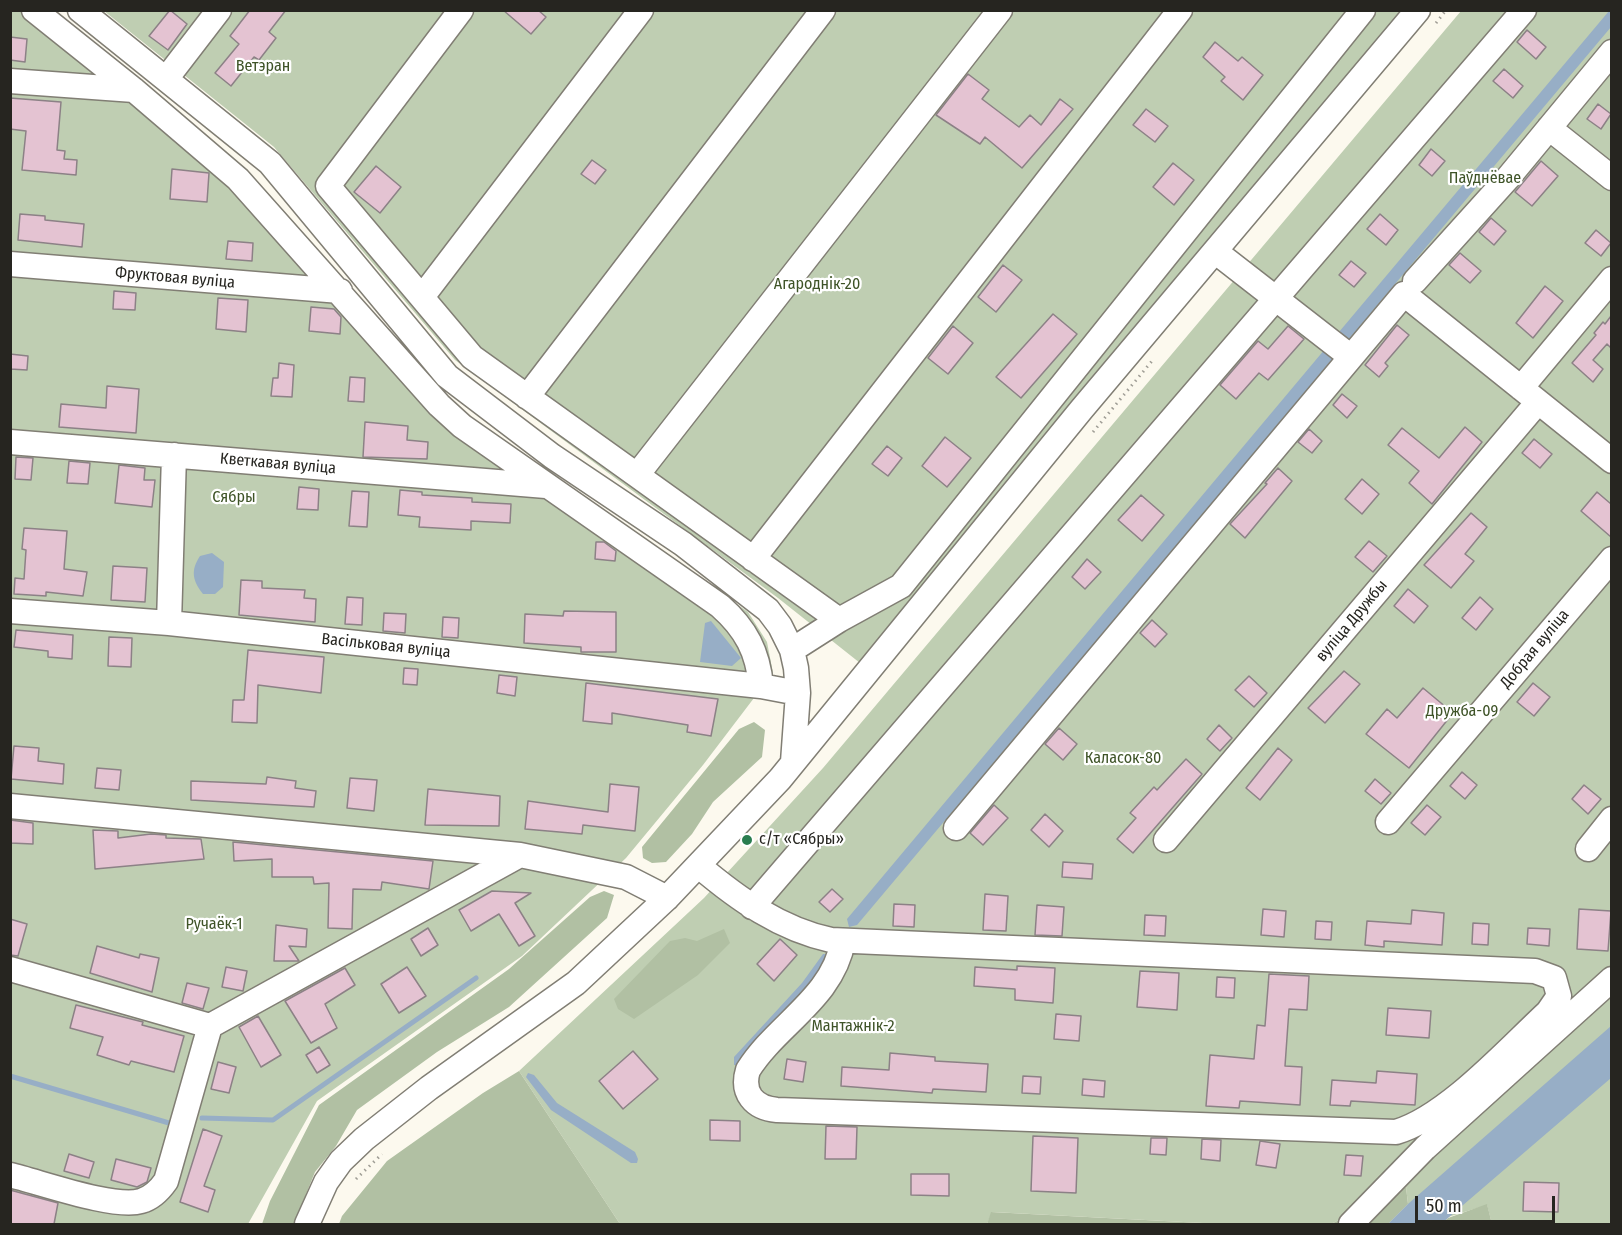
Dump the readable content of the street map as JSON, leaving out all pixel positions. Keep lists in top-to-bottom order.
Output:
{
  "streets": {
    "street": [
      "Фруктовая вуліца",
      "Кветкавая вуліца",
      "вуліца Дружбы",
      "Васільковая вуліца",
      "Добрая вуліца"
    ]
  },
  "parks": [
    "Ветэран",
    "Паўднёвае",
    "Агароднік-20",
    "Сябры",
    "Дружба-09",
    "Каласок-80",
    "Ручаёк-1",
    "Мантажнік-2"
  ],
  "places": ["с/т «Сябры»"],
  "scale_bar": "50 m"
}
